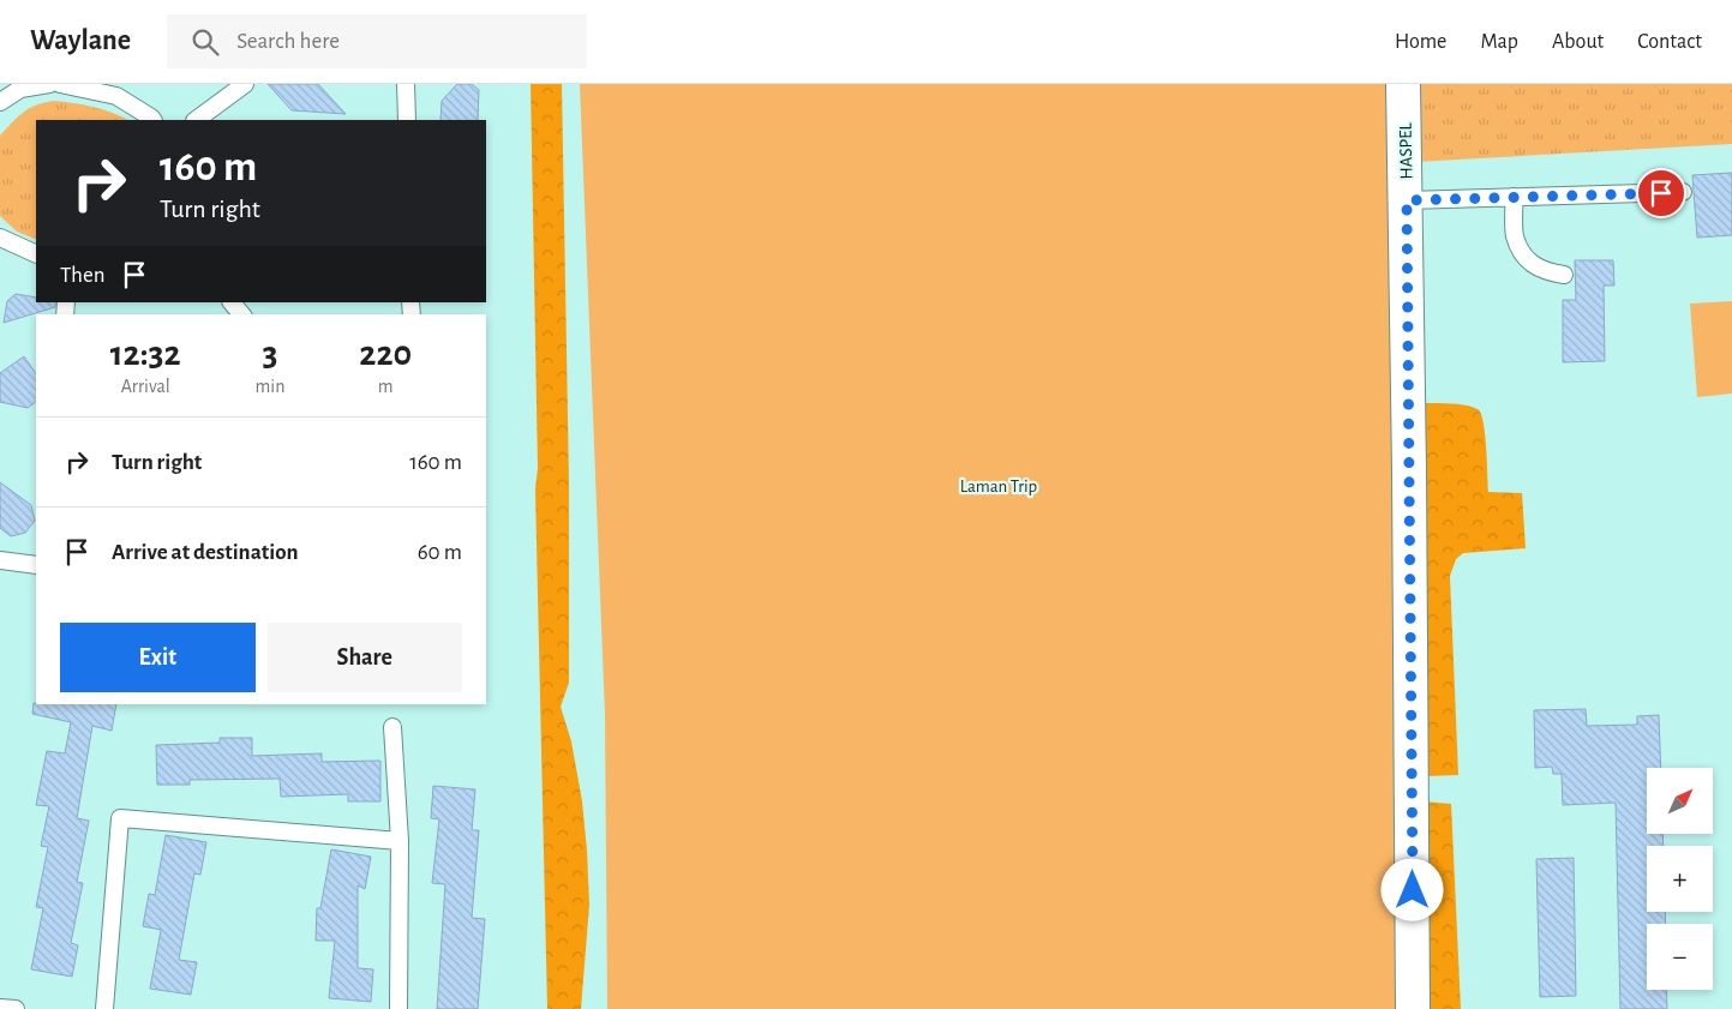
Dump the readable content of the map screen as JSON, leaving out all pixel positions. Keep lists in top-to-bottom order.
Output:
{
  "streets": {
    "street": ["HASPEL"]
  },
  "parks": ["Laman Trip"],
  "north": "top right",
  "page": {
    "header": "Waylane",
    "search": "Search here",
    "nav": [
      "Home",
      "Map",
      "About",
      "Contact"
    ],
    "turn": ["160 m", "Turn right"],
    "then": "Then",
    "eta": [
      "12:32",
      "Arrival",
      "3",
      "min",
      "220",
      "m"
    ],
    "list": [
      {
        "name": "Turn right",
        "value": "160 m"
      },
      {
        "name": "Arrive at destination",
        "value": "60 m"
      }
    ],
    "buttons": ["Exit", "Share"],
    "map_buttons": ["+", "−"]
  }
}
